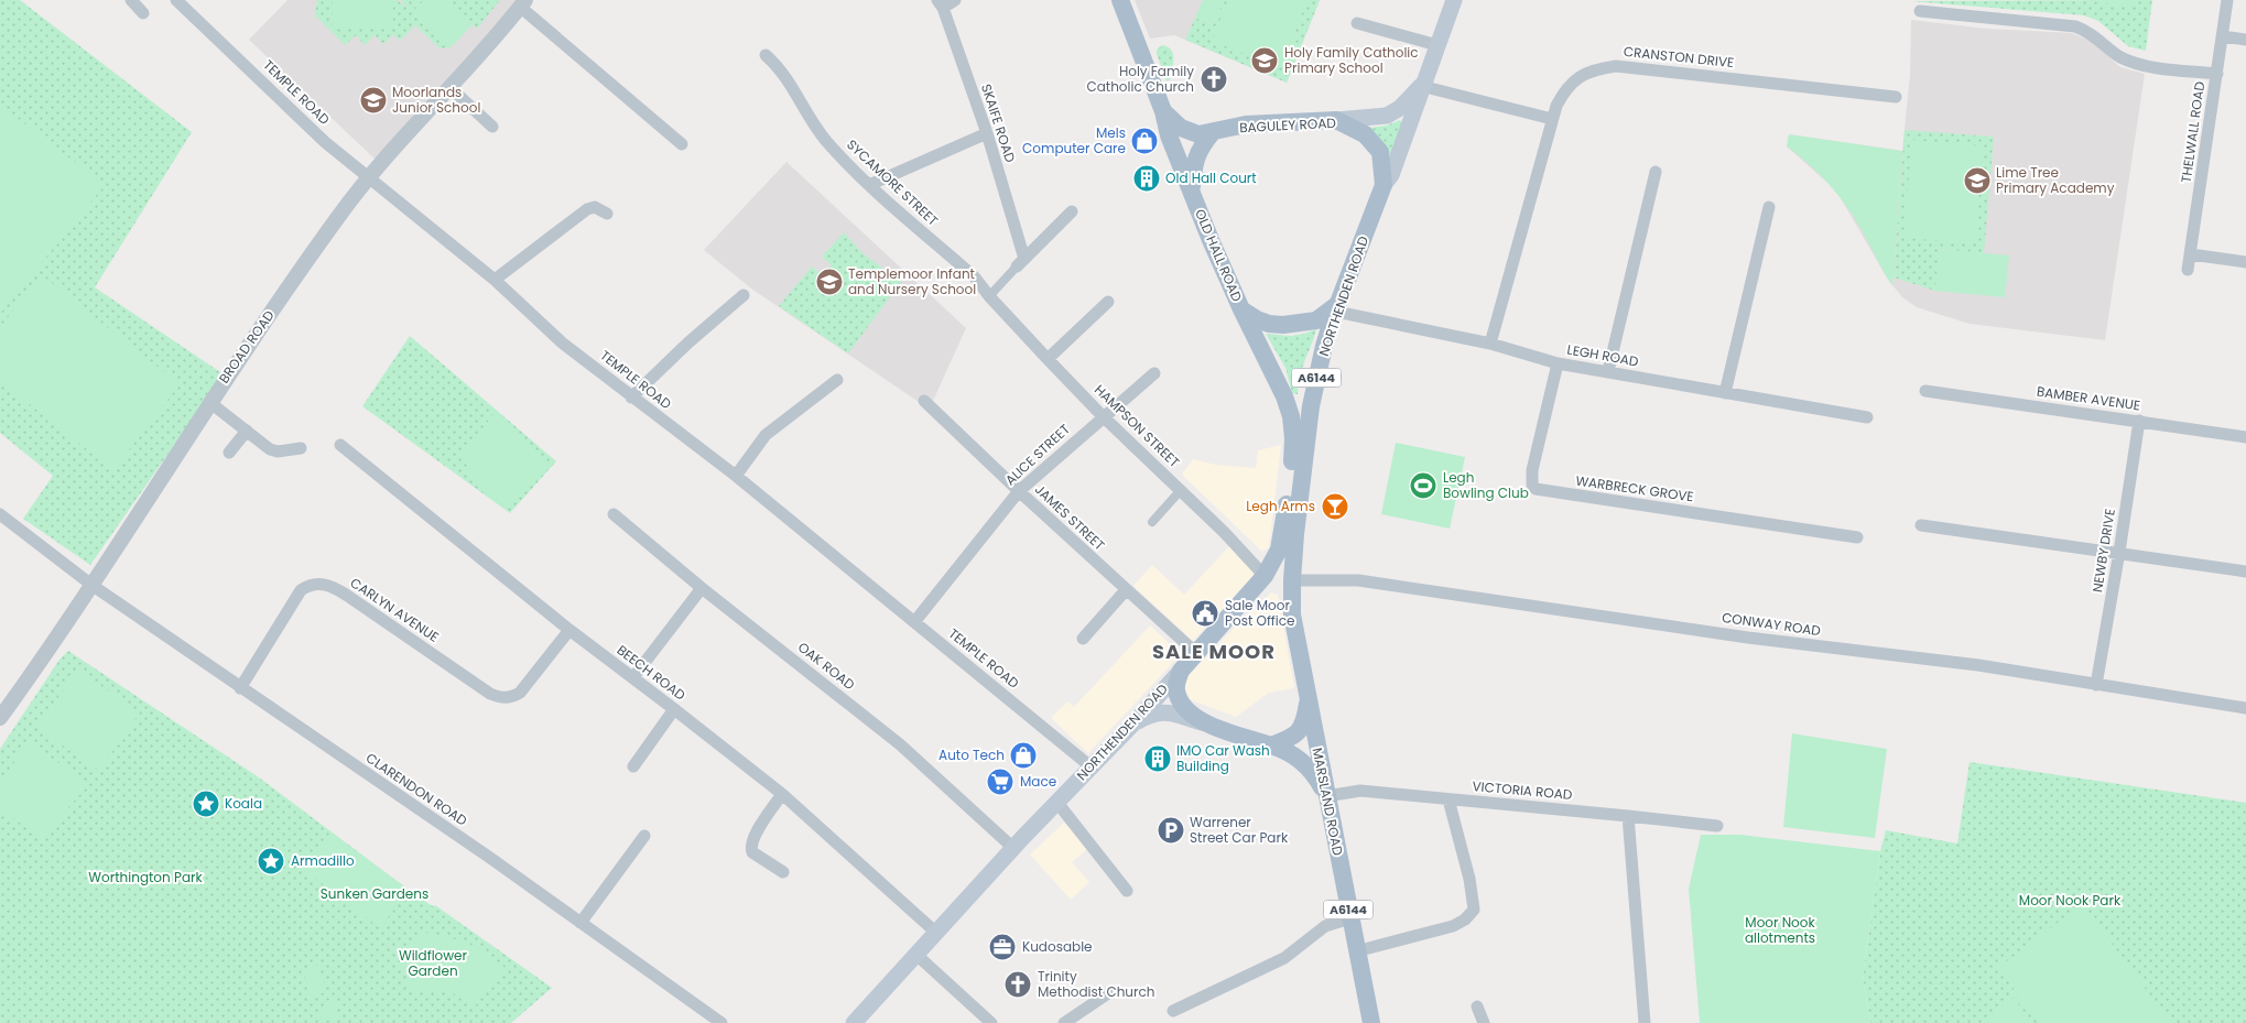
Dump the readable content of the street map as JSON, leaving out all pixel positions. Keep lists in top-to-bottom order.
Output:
{
  "streets": {
    "main road": [
      "BAGULEY ROAD",
      "OLD HALL ROAD",
      "NORTHENDEN ROAD",
      "A6144",
      "MARSLAND ROAD"
    ],
    "street": [
      "CRANSTON DRIVE",
      "TEMPLE ROAD",
      "SKAIFE ROAD",
      "THELWALL ROAD",
      "SYCAMORE STREET",
      "BROAD ROAD",
      "LEGH ROAD",
      "BAMBER AVENUE",
      "HAMPSON STREET",
      "ALICE STREET",
      "WARBRECK GROVE",
      "JAMES STREET",
      "NEWBY DRIVE",
      "CARLYN AVENUE",
      "CONWAY ROAD",
      "OAK ROAD",
      "BEECH ROAD",
      "CLARENDON ROAD",
      "VICTORIA ROAD"
    ]
  },
  "crossings": [
    ["CRANSTON DRIVE", "LEGH ROAD"],
    ["TEMPLE ROAD", "NORTHENDEN ROAD"],
    ["TEMPLE ROAD", "BROAD ROAD"],
    ["TEMPLE ROAD", "ALICE STREET"],
    ["BAGULEY ROAD", "OLD HALL ROAD"],
    ["BAGULEY ROAD", "NORTHENDEN ROAD"],
    ["BAGULEY ROAD", "A6144"],
    ["SYCAMORE STREET", "HAMPSON STREET"],
    ["OLD HALL ROAD", "NORTHENDEN ROAD"],
    ["OLD HALL ROAD", "A6144"],
    ["NORTHENDEN ROAD", "LEGH ROAD"],
    ["NORTHENDEN ROAD", "A6144"],
    ["NORTHENDEN ROAD", "HAMPSON STREET"],
    ["NORTHENDEN ROAD", "JAMES STREET"],
    ["NORTHENDEN ROAD", "CONWAY ROAD"],
    ["NORTHENDEN ROAD", "OAK ROAD"],
    ["NORTHENDEN ROAD", "BEECH ROAD"],
    ["NORTHENDEN ROAD", "MARSLAND ROAD"],
    ["BROAD ROAD", "CLARENDON ROAD"],
    ["LEGH ROAD", "WARBRECK GROVE"],
    ["A6144", "VICTORIA ROAD"],
    ["A6144", "MARSLAND ROAD"],
    ["BAMBER AVENUE", "NEWBY DRIVE"],
    ["HAMPSON STREET", "ALICE STREET"],
    ["ALICE STREET", "JAMES STREET"],
    ["NEWBY DRIVE", "CONWAY ROAD"],
    ["CARLYN AVENUE", "BEECH ROAD"],
    ["CARLYN AVENUE", "CLARENDON ROAD"],
    ["CONWAY ROAD", "MARSLAND ROAD"],
    ["VICTORIA ROAD", "MARSLAND ROAD"]
  ],
  "districts": ["SALE MOOR"],
  "parks": [
    "Worthington Park",
    "Sunken Gardens",
    "Moor Nook Park",
    "Moor Nook allotments",
    "Wildflower Garden"
  ],
  "places": {
    "school or university": [
      "Holy Family Catholic Primary School",
      "Moorlands Junior School",
      "Lime Tree Primary Academy",
      "Templemoor Infant and Nursery School"
    ],
    "church": ["Holy Family Catholic Church", "Trinity Methodist Church"],
    "shop": ["Mels Computer Care", "Auto Tech"],
    "building": ["Old Hall Court", "IMO Car Wash Building"],
    "sports": ["Legh Bowling Club"],
    "bar": ["Legh Arms"],
    "public building": ["Sale Moor Post Office"],
    "supermarket": ["Mace"],
    "place": ["Koala", "Armadillo"],
    "parking": ["Warrener Street Car Park"],
    "office": ["Kudosable"]
  }
}
